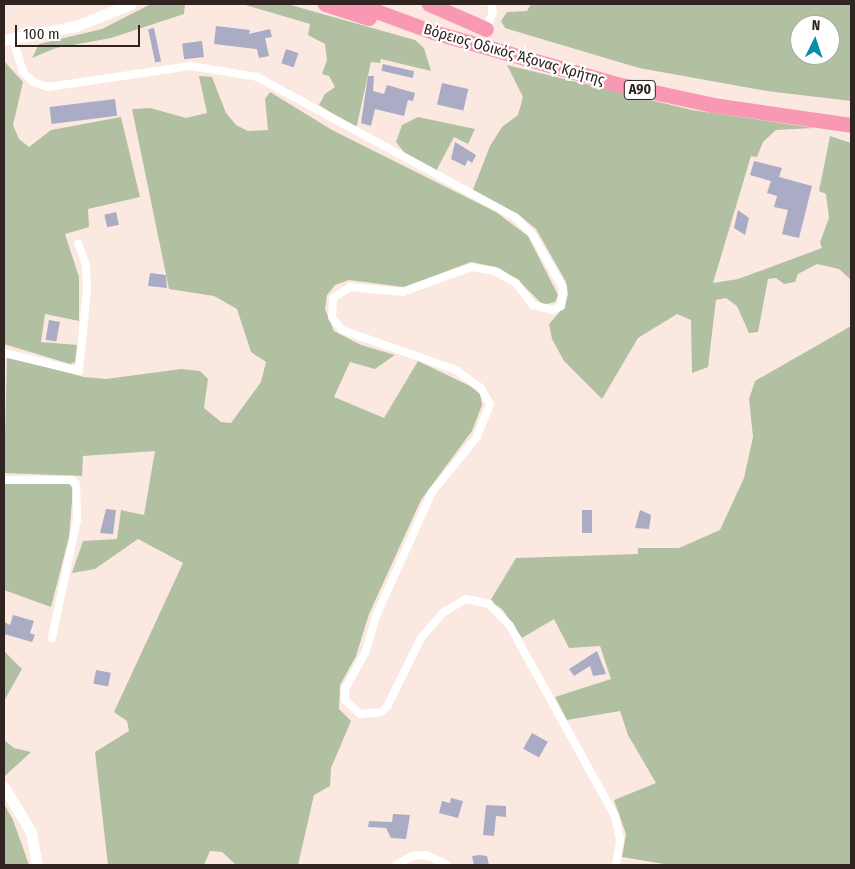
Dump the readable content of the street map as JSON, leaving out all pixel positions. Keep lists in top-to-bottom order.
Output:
{
  "streets": {
    "highway": ["Βόρειος Οδικός Άξονας Κρήτης", "Α90"]
  },
  "scale_bar": "100 m",
  "north": "top"
}
